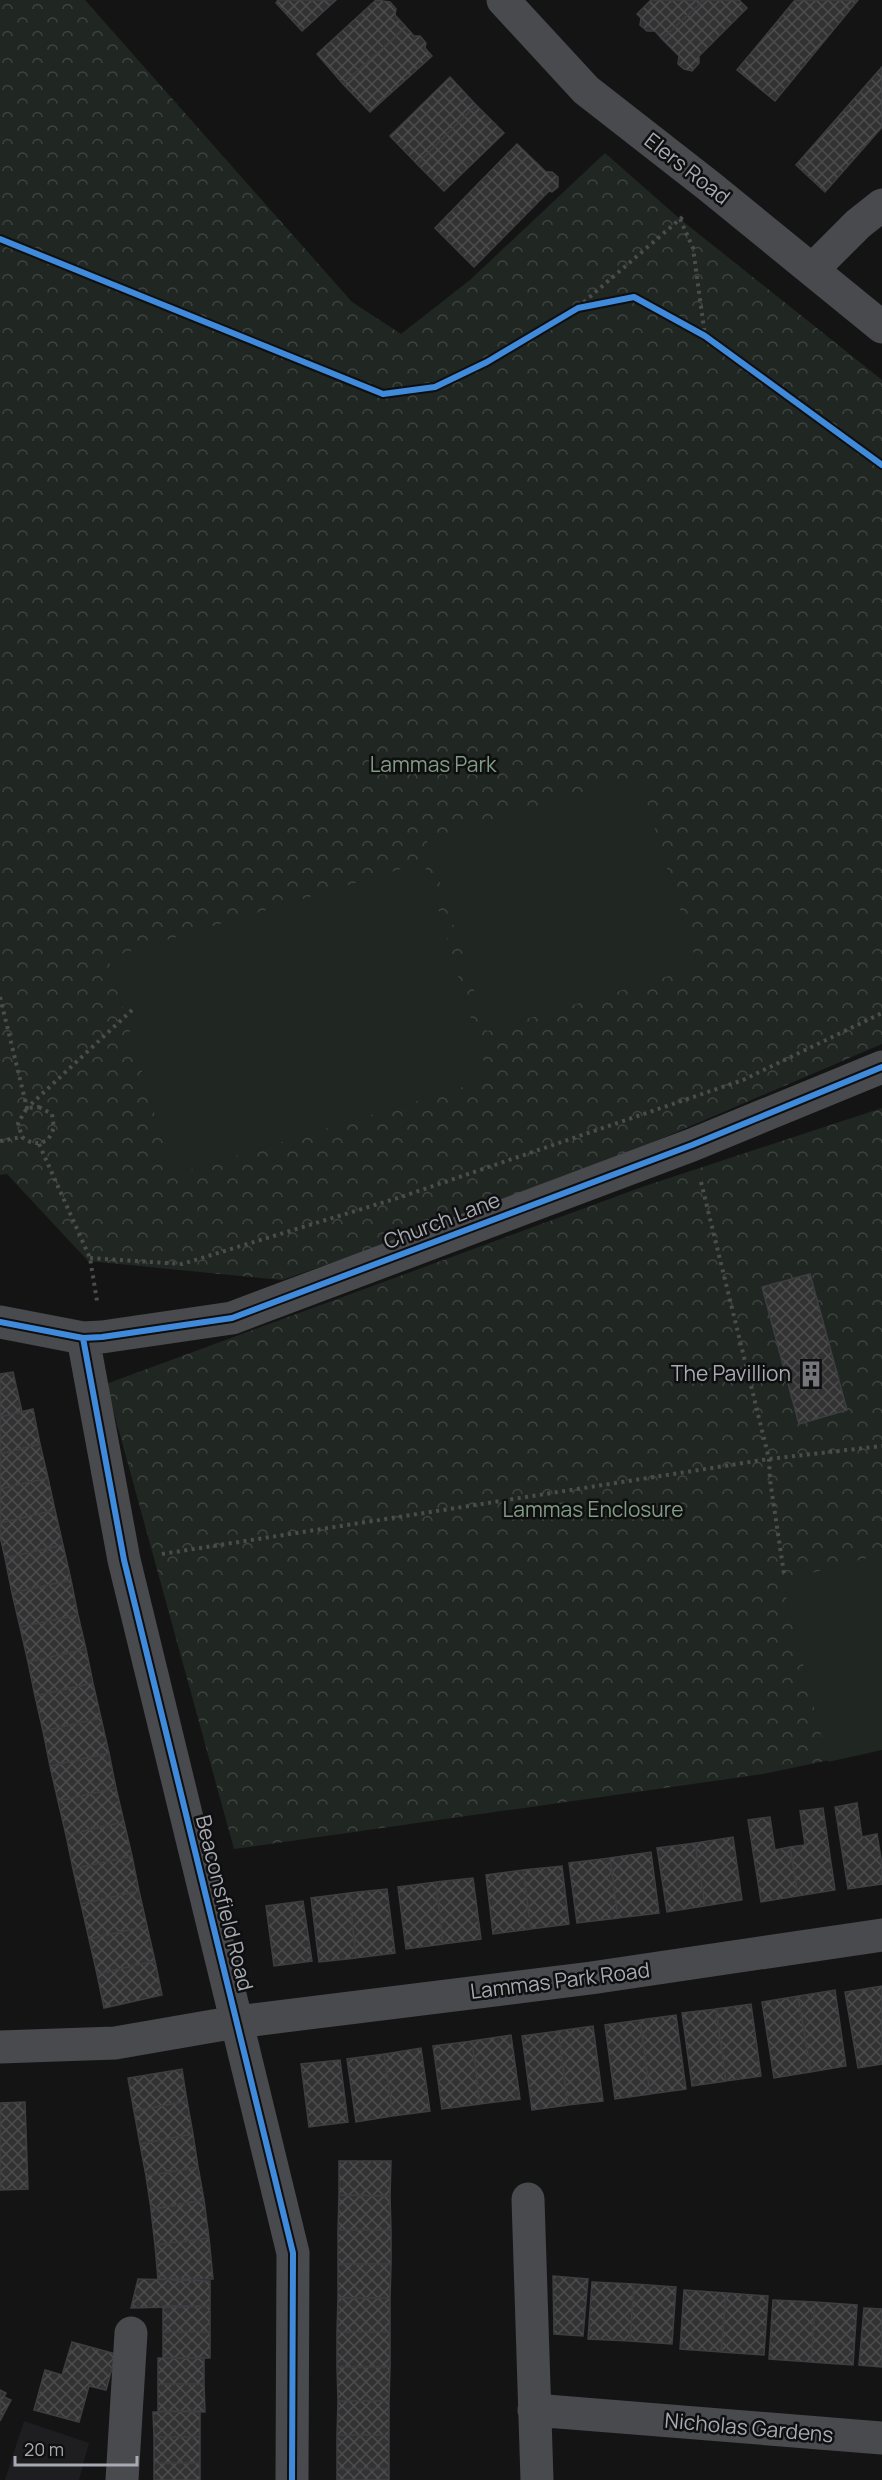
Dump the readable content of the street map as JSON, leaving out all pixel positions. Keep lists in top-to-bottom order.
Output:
{
  "streets": {
    "street": [
      "Elers Road",
      "Church Lane",
      "Beaconsfield Road",
      "Lammas Park Road",
      "Nicholas Gardens"
    ]
  },
  "crossings": [
    ["Church Lane", "Beaconsfield Road"],
    ["Beaconsfield Road", "Lammas Park Road"]
  ],
  "parks": ["Lammas Park", "Lammas Enclosure"],
  "places": {
    "building": ["The Pavillion"]
  },
  "scale_bar": "20 m"
}
